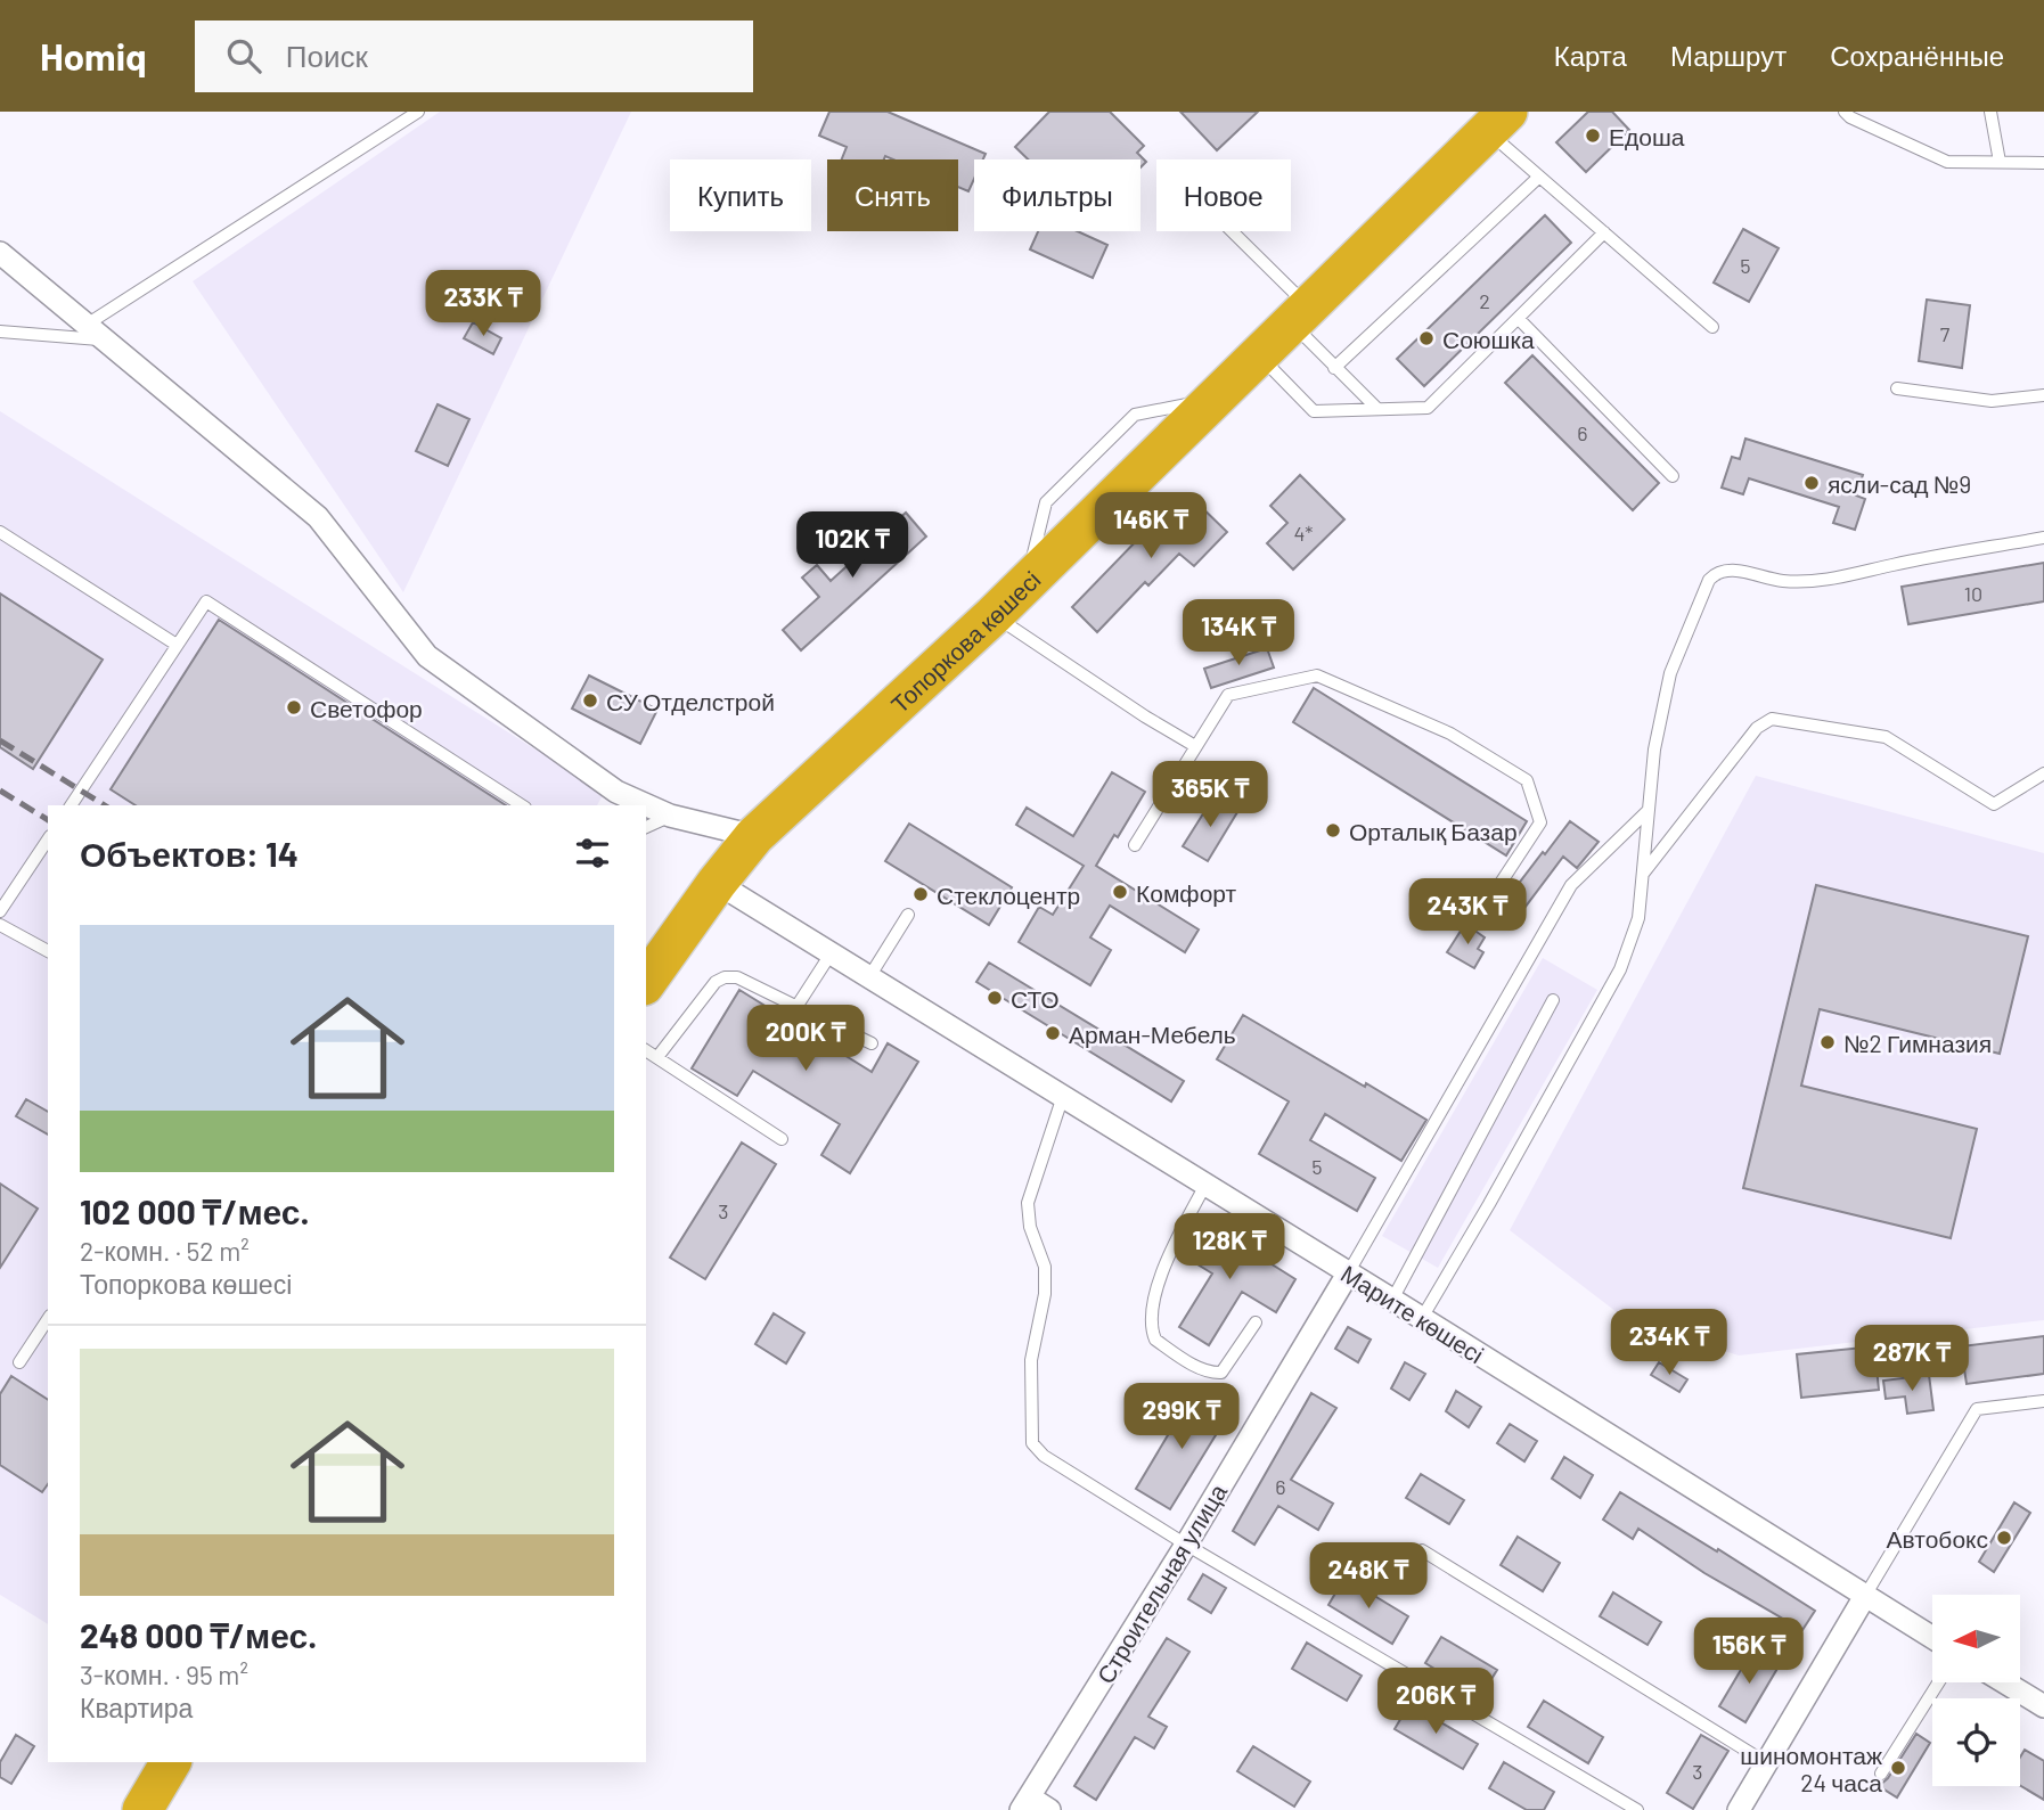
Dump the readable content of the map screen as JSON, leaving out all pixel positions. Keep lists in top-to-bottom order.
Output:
{
  "streets": {
    "highway": ["Топоркова көшесі"],
    "street": ["Марите көшесі", "Строительная улица"]
  },
  "crossings": [
    ["Топоркова көшесі", "Марите көшесі"],
    ["Марите көшесі", "Строительная улица"]
  ],
  "places": [
    "Едоша",
    "Союшка",
    "ясли-сад №9",
    "СУ Отделстрой",
    "Светофор",
    "Орталық Базар",
    "Комфорт",
    "Стеклоцентр",
    "СТО",
    "Арман-Мебель",
    "№2 Гимназия",
    "Автобокс",
    "шиномонтаж 24 часа"
  ],
  "house_numbers": [
    "5",
    "2",
    "7",
    "6",
    "4*",
    "10",
    "5",
    "3",
    "6",
    "3"
  ],
  "north": "left",
  "page": {
    "header": "Homiq",
    "search": "Поиск",
    "nav": ["Карта", "Маршрут", "Сохранённые"],
    "chip": [
      "Купить",
      "Снять",
      "Фильтры",
      "Новое"
    ],
    "price": [
      "233K ₸",
      "146K ₸",
      "102K ₸",
      "134K ₸",
      "365K ₸",
      "243K ₸",
      "200K ₸",
      "128K ₸",
      "234K ₸",
      "287K ₸",
      "299K ₸",
      "248K ₸",
      "156K ₸",
      "206K ₸"
    ],
    "heading": "Объектов: 14",
    "list": [
      {
        "name": "102 000 ₸/мес.",
        "note": "2-комн. · 52 m² · Топоркова көшесі"
      },
      {
        "name": "248 000 ₸/мес.",
        "note": "3-комн. · 95 m² · Квартира"
      }
    ]
  }
}
